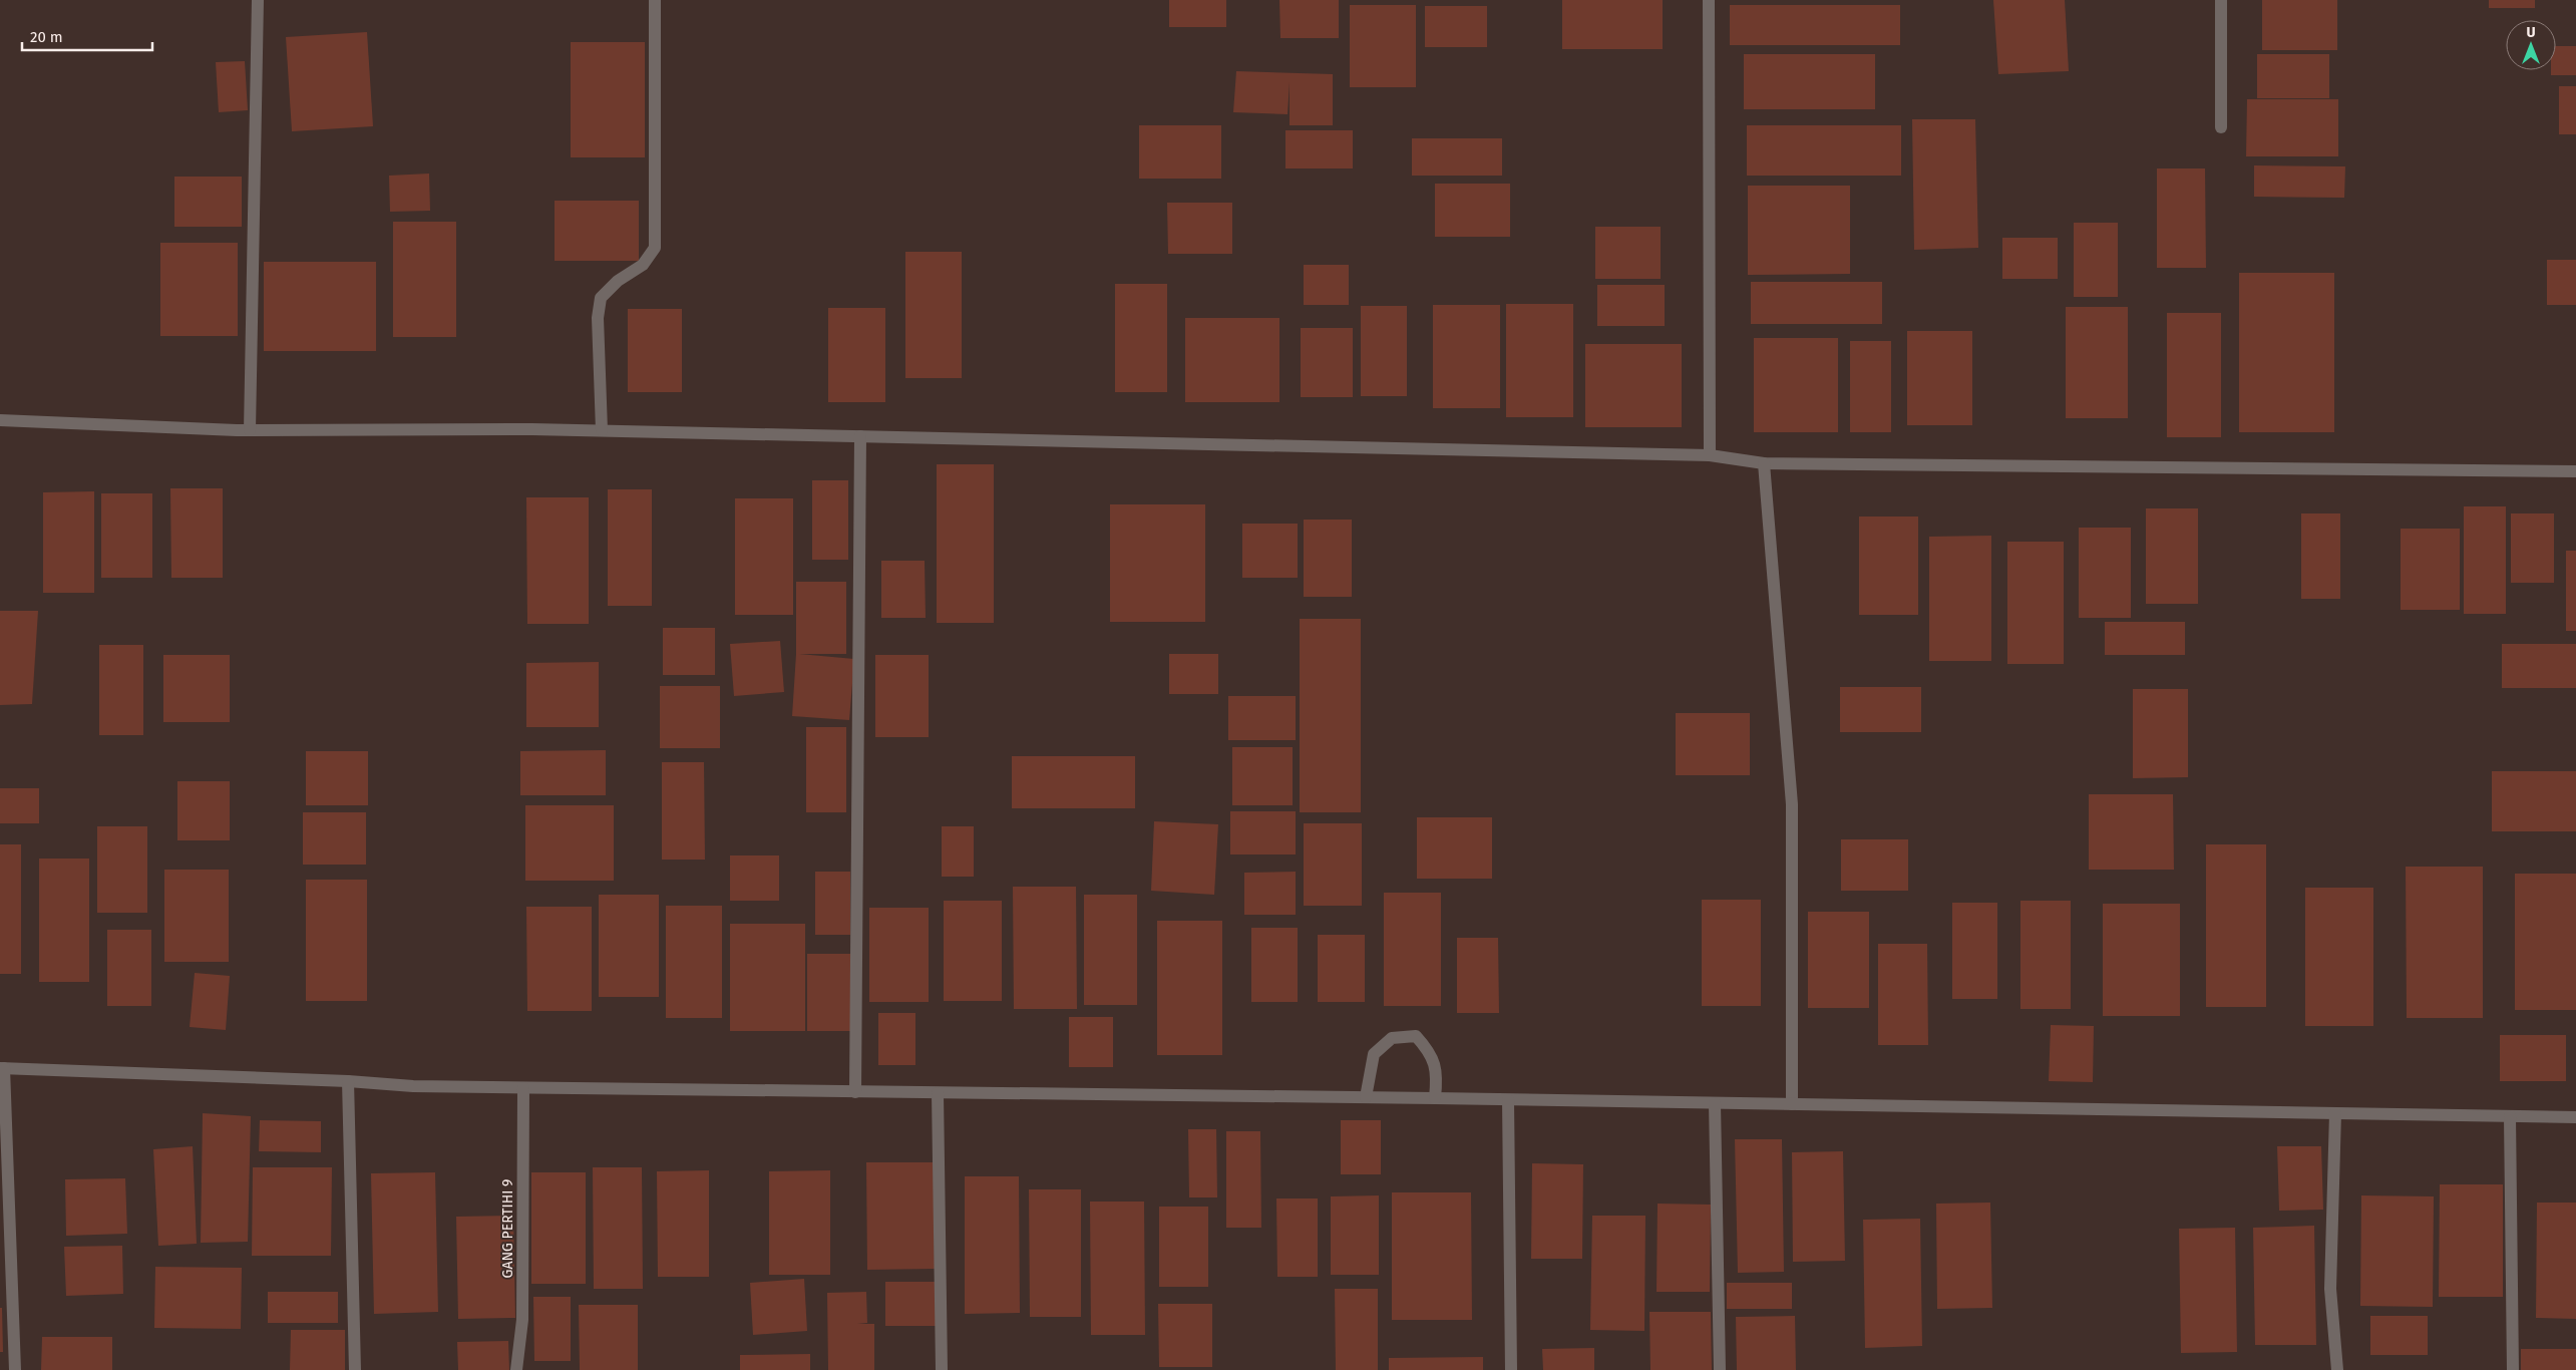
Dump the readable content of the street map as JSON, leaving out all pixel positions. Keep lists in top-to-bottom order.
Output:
{
  "streets": {
    "street": ["GANG PERTIHI 9"]
  },
  "scale_bar": "20 m",
  "north": "top"
}
